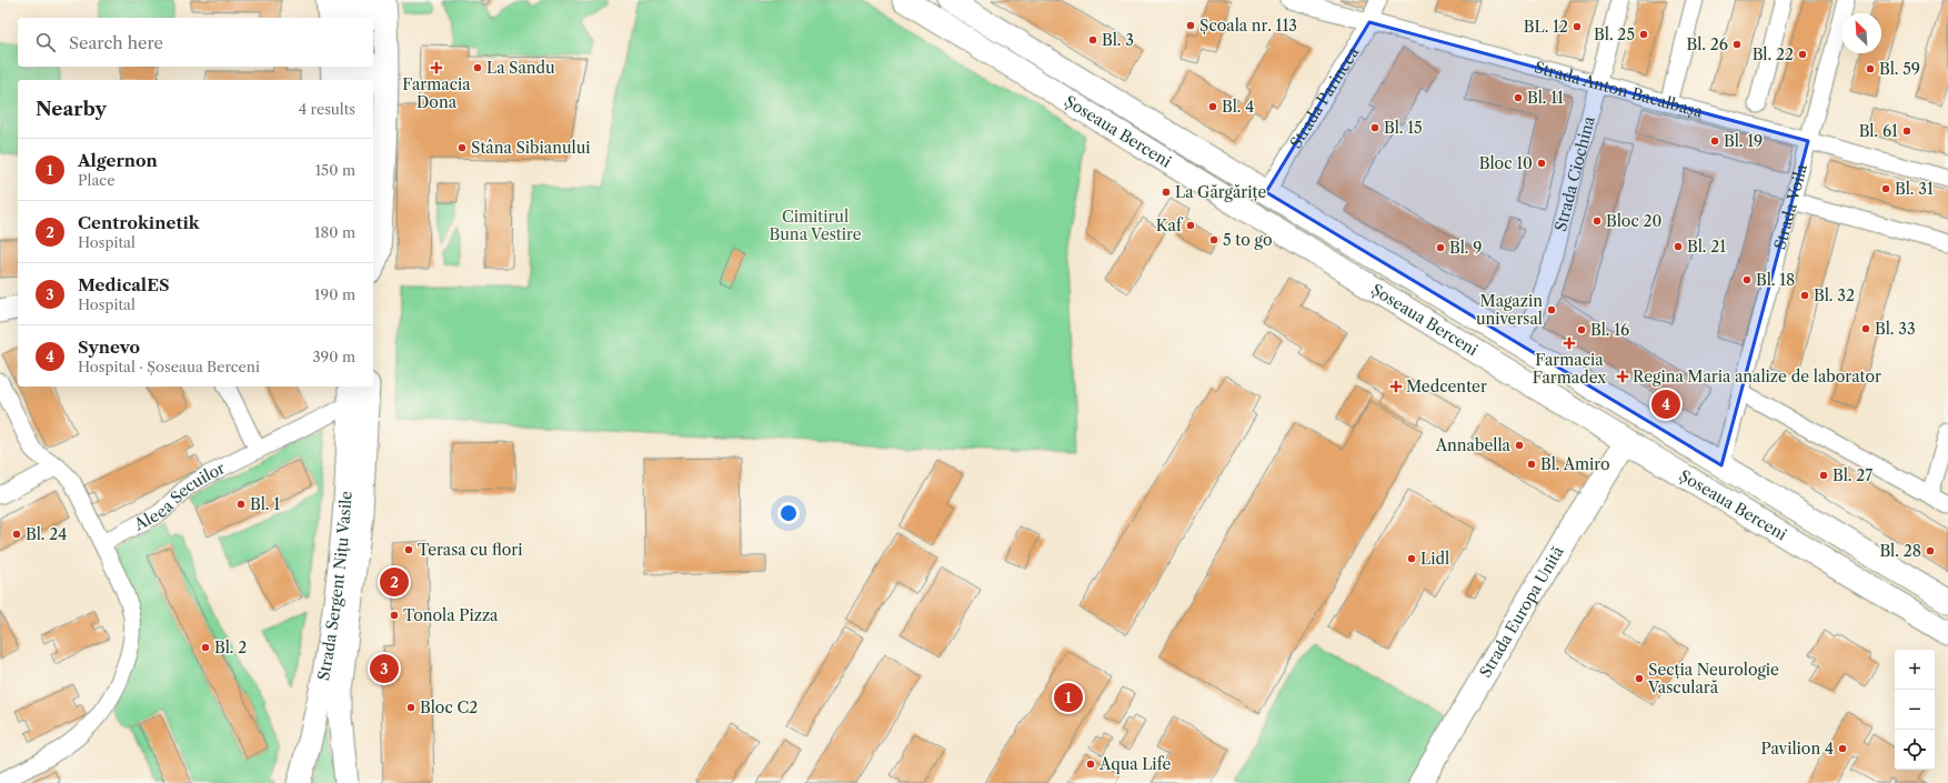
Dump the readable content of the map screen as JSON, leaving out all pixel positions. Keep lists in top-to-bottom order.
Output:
{
  "streets": {
    "main road": ["Șoseaua Berceni", "Strada Sergent Nițu Vasile", "Strada Europa Unită"],
    "street": [
      "Strada Anton Bacalbașa",
      "Strada Parincea",
      "Strada Ciochina",
      "Strada Voila",
      "Aleea Secuilor"
    ]
  },
  "crossings": [
    ["Strada Anton Bacalbașa", "Strada Parincea"],
    ["Strada Anton Bacalbașa", "Strada Ciochina"],
    ["Strada Anton Bacalbașa", "Strada Voila"],
    ["Strada Parincea", "Șoseaua Berceni"],
    ["Șoseaua Berceni", "Strada Ciochina"],
    ["Șoseaua Berceni", "Strada Voila"],
    ["Șoseaua Berceni", "Strada Europa Unită"],
    ["Aleea Secuilor", "Strada Sergent Nițu Vasile"]
  ],
  "parks": ["Cimitirul Buna Vestire"],
  "places": {
    "other": [
      "Școala nr. 113",
      "BL. 12",
      "Bl. 25",
      "Bl. 3",
      "Bl. 26",
      "Bl. 22",
      "La Sandu",
      "Bl. 59",
      "Bl. 11",
      "Bl. 4",
      "Bl. 15",
      "Bl. 61",
      "Bl. 19",
      "Stâna Sibianului",
      "Bloc 10",
      "Bl. 31",
      "La Gărgărițe",
      "Bloc 20",
      "Kaf",
      "5 to go",
      "Bl. 21",
      "Bl. 9",
      "Bl. 18",
      "Bl. 32",
      "Magazin universal",
      "Bl. 33",
      "Bl. 16",
      "Annabella",
      "Bl. Amiro",
      "Bl. 27",
      "Bl. 1",
      "Bl. 24",
      "Terasa cu flori",
      "Bl. 28",
      "Lidl",
      "Tonola Pizza",
      "Bl. 2",
      "Secția Neurologie Vasculară",
      "Bloc C2",
      "Pavilion 4",
      "Aqua Life"
    ],
    "health": [
      "Farmacia Dona",
      "Farmacia Farmadex",
      "Regina Maria analize de laborator",
      "Medcenter"
    ]
  },
  "north": "top left",
  "page": {
    "search": "Search here",
    "heading": ["Nearby", "4 results"],
    "list": [
      {
        "mark": "1",
        "name": "Algernon",
        "note": "Place",
        "value": "150 m"
      },
      {
        "mark": "2",
        "name": "Centrokinetik",
        "note": "Hospital",
        "value": "180 m"
      },
      {
        "mark": "3",
        "name": "MedicalES",
        "note": "Hospital",
        "value": "190 m"
      },
      {
        "mark": "4",
        "name": "Synevo",
        "note": "Hospital · Șoseaua Berceni",
        "value": "390 m"
      }
    ],
    "pins": [
      "4",
      "2",
      "3",
      "1"
    ],
    "map_buttons": ["+", "−"]
  }
}
